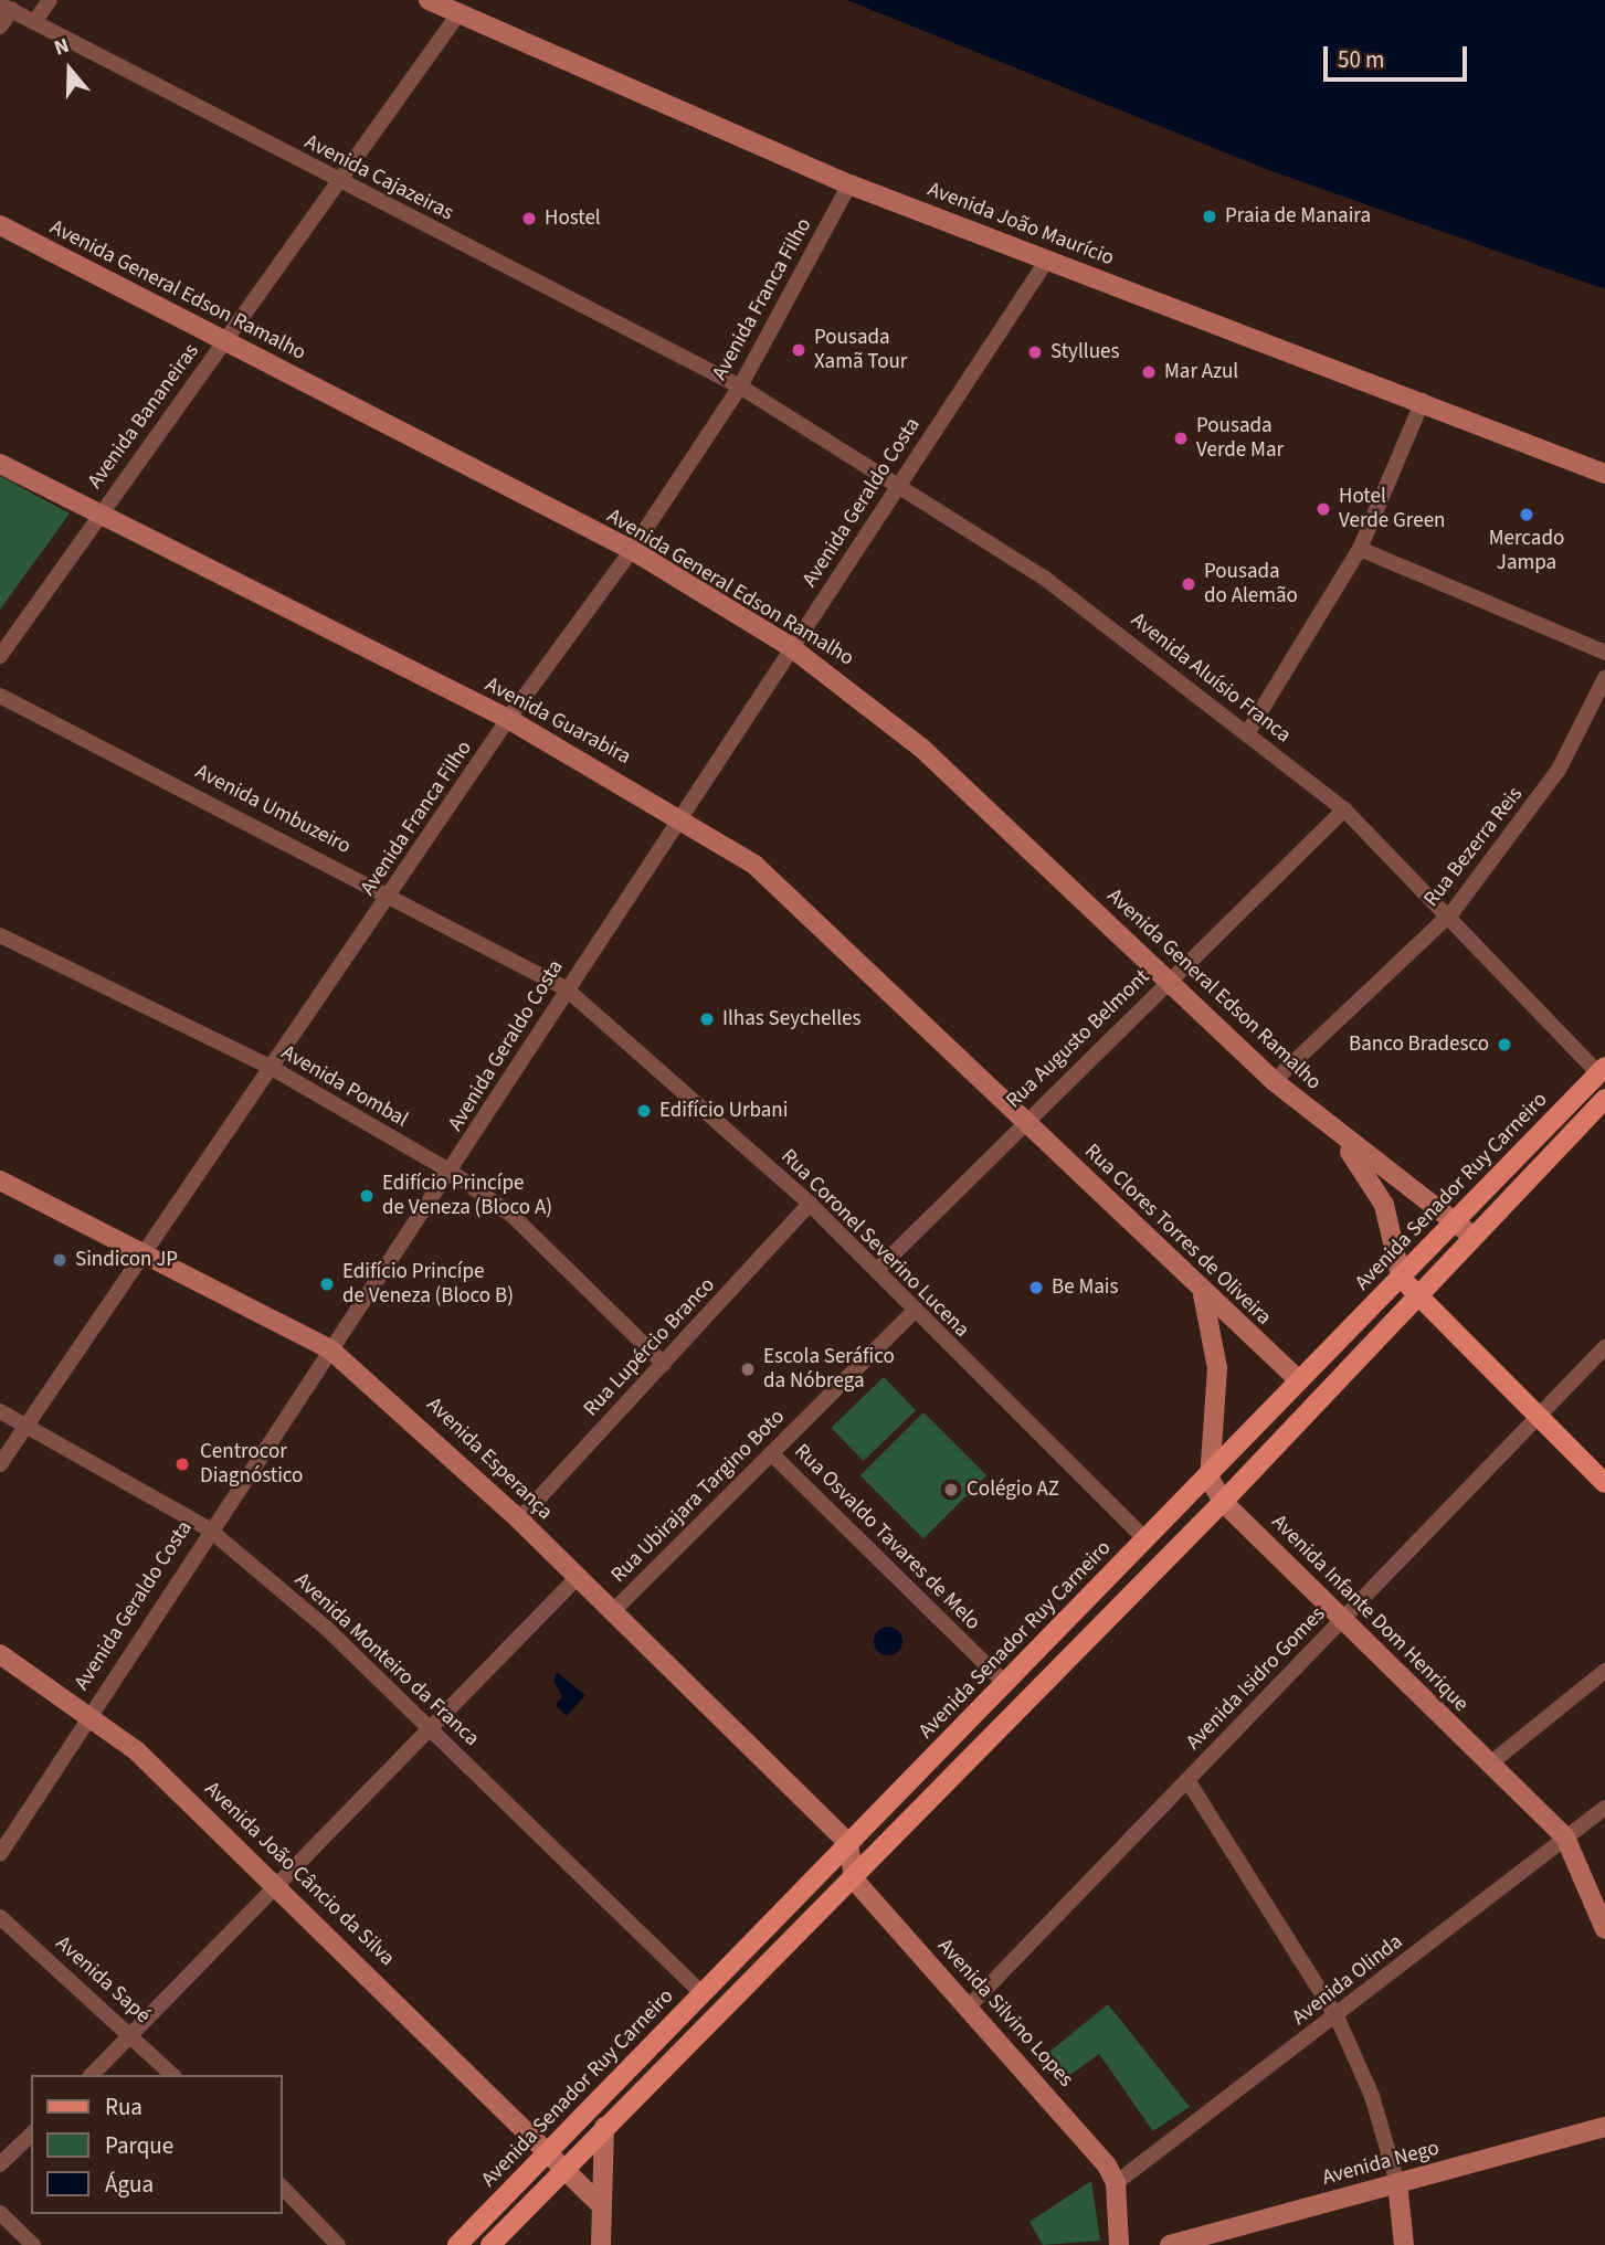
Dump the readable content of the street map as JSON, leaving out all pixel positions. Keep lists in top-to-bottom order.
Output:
{
  "streets": {
    "main road": [
      "Avenida João Maurício",
      "Avenida General Edson Ramalho",
      "Avenida Guarabira",
      "Avenida Senador Ruy Carneiro",
      "Rua Clores Torres de Oliveira",
      "Avenida Esperança",
      "Avenida Infante Dom Henrique",
      "Avenida João Câncio da Silva",
      "Avenida Silvino Lopes",
      "Avenida Nego"
    ],
    "street": [
      "Avenida Cajazeiras",
      "Avenida Franca Filho",
      "Avenida Bananeiras",
      "Avenida Geraldo Costa",
      "Avenida Aluísio Franca",
      "Avenida Umbuzeiro",
      "Rua Bezerra Reis",
      "Rua Augusto Belmont",
      "Avenida Pombal",
      "Rua Coronel Severino Lucena",
      "Rua Lupércio Branco",
      "Rua Ubirajara Targino Boto",
      "Rua Osvaldo Tavares de Melo",
      "Avenida Monteiro da Franca",
      "Avenida Isidro Gomes",
      "Avenida Sapé",
      "Avenida Olinda"
    ]
  },
  "crossings": [
    ["Avenida Cajazeiras", "Avenida Franca Filho"],
    ["Avenida Cajazeiras", "Avenida Bananeiras"],
    ["Avenida Cajazeiras", "Avenida Aluísio Franca"],
    ["Avenida João Maurício", "Avenida Franca Filho"],
    ["Avenida João Maurício", "Avenida Bananeiras"],
    ["Avenida João Maurício", "Avenida Geraldo Costa"],
    ["Avenida General Edson Ramalho", "Avenida Franca Filho"],
    ["Avenida General Edson Ramalho", "Avenida Bananeiras"],
    ["Avenida General Edson Ramalho", "Avenida Geraldo Costa"],
    ["Avenida General Edson Ramalho", "Rua Bezerra Reis"],
    ["Avenida General Edson Ramalho", "Rua Augusto Belmont"],
    ["Avenida General Edson Ramalho", "Avenida Senador Ruy Carneiro"],
    ["Avenida General Edson Ramalho", "Avenida Isidro Gomes"],
    ["Avenida Franca Filho", "Avenida Aluísio Franca"],
    ["Avenida Franca Filho", "Avenida Guarabira"],
    ["Avenida Franca Filho", "Avenida Umbuzeiro"],
    ["Avenida Franca Filho", "Avenida Pombal"],
    ["Avenida Franca Filho", "Avenida Esperança"],
    ["Avenida Franca Filho", "Avenida Monteiro da Franca"],
    ["Avenida Bananeiras", "Avenida Guarabira"],
    ["Avenida Geraldo Costa", "Avenida Aluísio Franca"],
    ["Avenida Geraldo Costa", "Avenida Guarabira"],
    ["Avenida Geraldo Costa", "Avenida Umbuzeiro"],
    ["Avenida Geraldo Costa", "Avenida Pombal"],
    ["Avenida Geraldo Costa", "Rua Coronel Severino Lucena"],
    ["Avenida Geraldo Costa", "Avenida Esperança"],
    ["Avenida Geraldo Costa", "Avenida Monteiro da Franca"],
    ["Avenida Geraldo Costa", "Avenida João Câncio da Silva"],
    ["Avenida Aluísio Franca", "Rua Bezerra Reis"],
    ["Avenida Aluísio Franca", "Rua Augusto Belmont"],
    ["Avenida Aluísio Franca", "Avenida Senador Ruy Carneiro"],
    ["Avenida Guarabira", "Rua Augusto Belmont"],
    ["Avenida Guarabira", "Rua Clores Torres de Oliveira"],
    ["Avenida Umbuzeiro", "Rua Coronel Severino Lucena"],
    ["Rua Augusto Belmont", "Rua Clores Torres de Oliveira"],
    ["Rua Augusto Belmont", "Rua Coronel Severino Lucena"],
    ["Avenida Pombal", "Rua Lupércio Branco"],
    ["Avenida Senador Ruy Carneiro", "Rua Clores Torres de Oliveira"],
    ["Avenida Senador Ruy Carneiro", "Rua Coronel Severino Lucena"],
    ["Avenida Senador Ruy Carneiro", "Avenida Esperança"],
    ["Avenida Senador Ruy Carneiro", "Rua Osvaldo Tavares de Melo"],
    ["Avenida Senador Ruy Carneiro", "Avenida Infante Dom Henrique"],
    ["Avenida Senador Ruy Carneiro", "Avenida Monteiro da Franca"],
    ["Avenida Senador Ruy Carneiro", "Avenida João Câncio da Silva"],
    ["Rua Coronel Severino Lucena", "Rua Lupércio Branco"],
    ["Rua Coronel Severino Lucena", "Rua Ubirajara Targino Boto"],
    ["Rua Lupércio Branco", "Avenida Esperança"],
    ["Avenida Esperança", "Rua Ubirajara Targino Boto"],
    ["Rua Ubirajara Targino Boto", "Rua Osvaldo Tavares de Melo"],
    ["Avenida Infante Dom Henrique", "Avenida Isidro Gomes"],
    ["Avenida Infante Dom Henrique", "Avenida Olinda"],
    ["Avenida Isidro Gomes", "Avenida Silvino Lopes"],
    ["Avenida Olinda", "Avenida Silvino Lopes"]
  ],
  "places": [
    "Praia de Manaira",
    "Hostel",
    "Pousada Xamã Tour",
    "Styllues",
    "Mar Azul",
    "Pousada Verde Mar",
    "Hotel Verde Green",
    "Mercado Jampa",
    "Pousada do Alemão",
    "Ilhas Seychelles",
    "Banco Bradesco",
    "Edifício Urbani",
    "Edifício Princípe de Veneza (Bloco A)",
    "Sindicon JP",
    "Edifício Princípe de Veneza (Bloco B)",
    "Be Mais",
    "Escola Seráfico da Nóbrega",
    "Centrocor Diagnóstico",
    "Colégio AZ"
  ],
  "legend": ["Rua", "Parque", "Água"],
  "scale_bar": "50 m",
  "north": "top"
}
